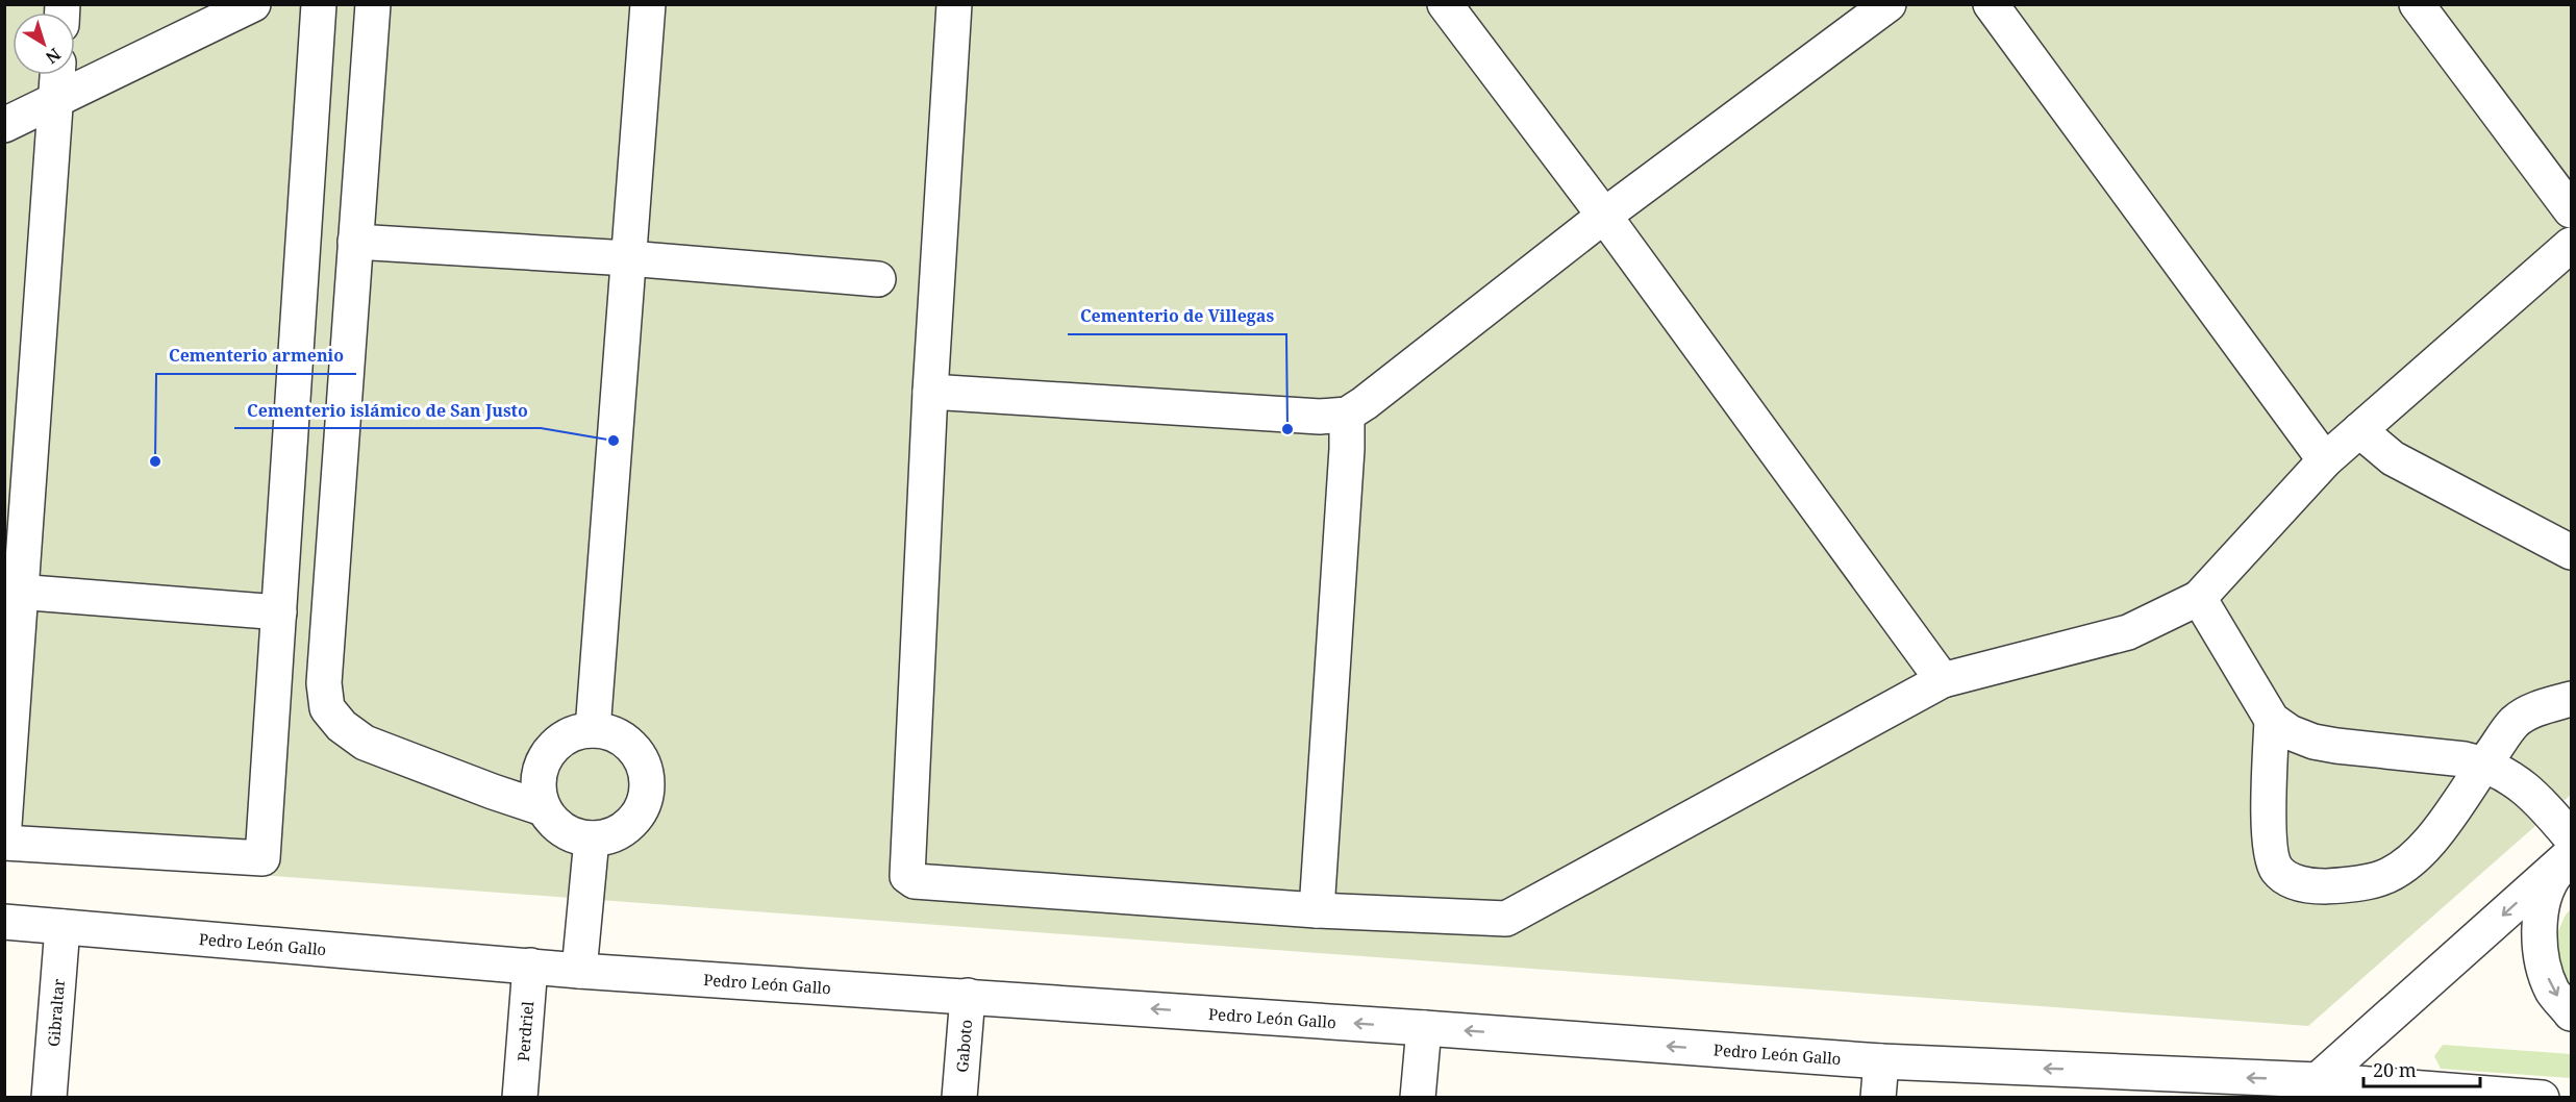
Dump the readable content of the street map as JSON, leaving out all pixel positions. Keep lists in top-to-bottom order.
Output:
{
  "streets": {
    "street": [
      "Pedro León Gallo",
      "Gibraltar",
      "Perdriel",
      "Gaboto"
    ]
  },
  "crossings": [
    ["Pedro León Gallo", "Gibraltar"],
    ["Pedro León Gallo", "Perdriel"],
    ["Pedro León Gallo", "Gaboto"]
  ],
  "one_way": ["Pedro León Gallo"],
  "places": ["Cementerio de Villegas", "Cementerio islámico de San Justo", "Cementerio armenio"],
  "scale_bar": "20 m",
  "north": "bottom right"
}
